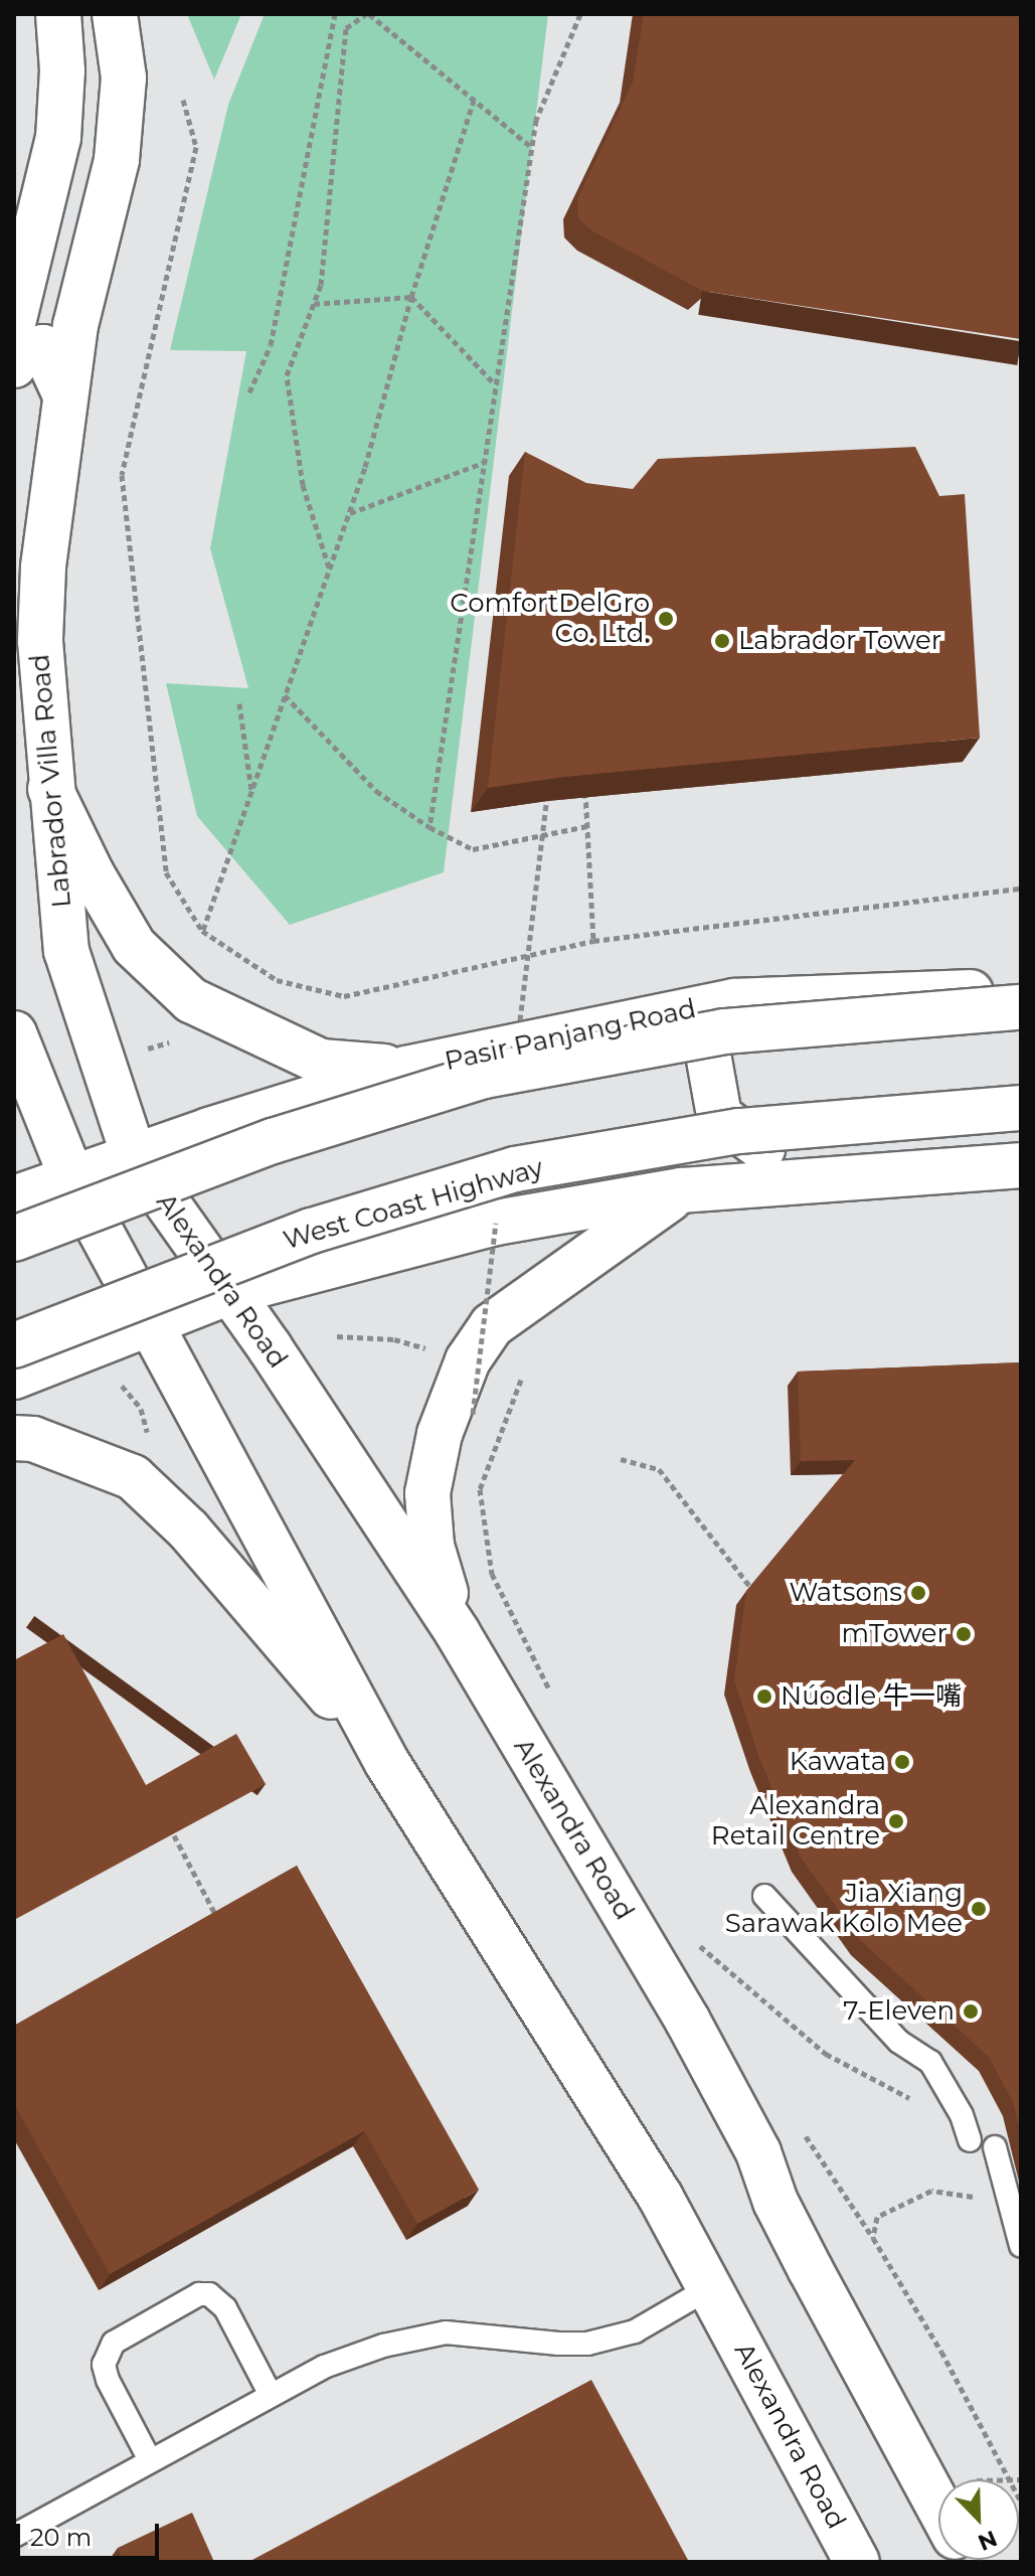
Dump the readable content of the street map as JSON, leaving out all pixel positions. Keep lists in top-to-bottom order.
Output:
{
  "streets": {
    "main road": [
      "Labrador Villa Road",
      "Pasir Panjang Road",
      "West Coast Highway",
      "Alexandra Road"
    ]
  },
  "crossings": [
    ["Labrador Villa Road", "Pasir Panjang Road"],
    ["Labrador Villa Road", "Alexandra Road"],
    ["Pasir Panjang Road", "Alexandra Road"]
  ],
  "places": [
    "ComfortDelGro Co. Ltd.",
    "Labrador Tower",
    "Watsons",
    "mTower",
    "Núodle 牛一嘴",
    "Kawata",
    "Alexandra Retail Centre",
    "Jia Xiang Sarawak Kolo Mee",
    "7-Eleven"
  ],
  "scale_bar": "20 m",
  "north": "bottom right"
}
